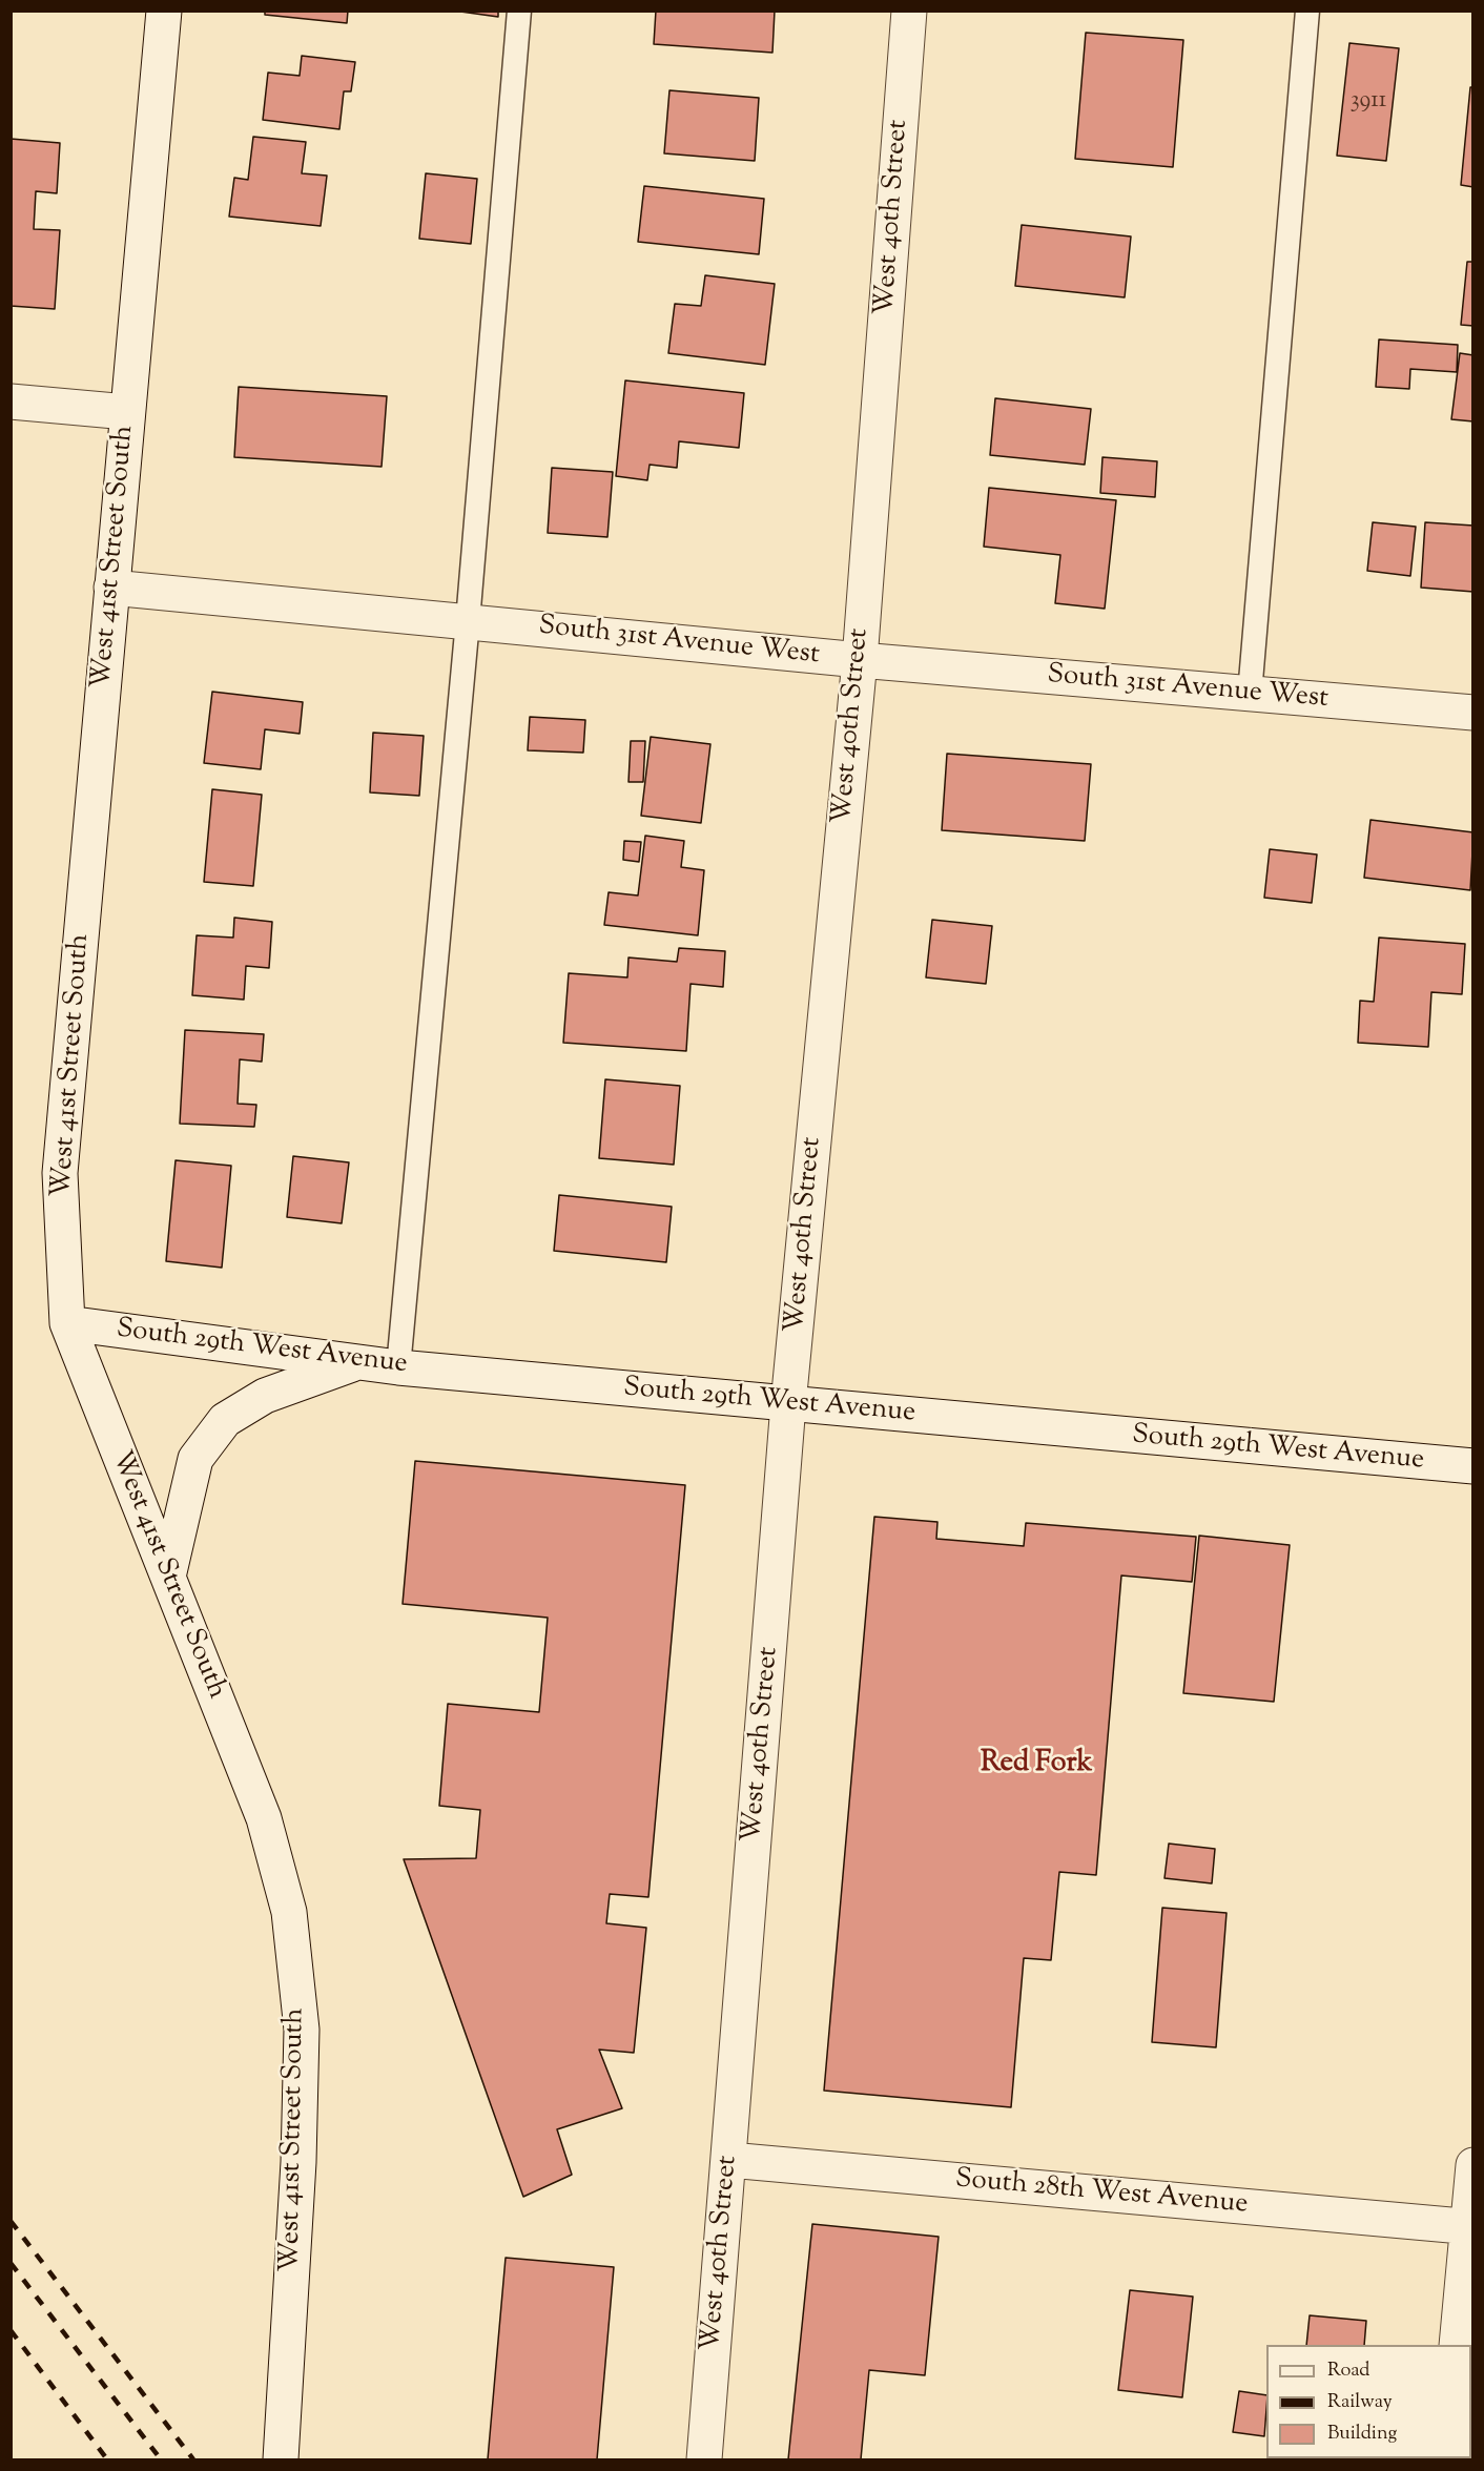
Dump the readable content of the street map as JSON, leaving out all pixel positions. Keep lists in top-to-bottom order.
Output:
{
  "streets": {
    "street": [
      "West 40th Street",
      "West 41st Street South",
      "South 31st Avenue West",
      "South 29th West Avenue",
      "South 28th West Avenue"
    ]
  },
  "crossings": [
    ["West 40th Street", "South 31st Avenue West"],
    ["West 40th Street", "South 29th West Avenue"],
    ["West 40th Street", "South 28th West Avenue"],
    ["West 41st Street South", "South 31st Avenue West"],
    ["West 41st Street South", "South 29th West Avenue"]
  ],
  "districts": ["Red Fork"],
  "house_numbers": ["3911"],
  "legend": ["Road", "Railway", "Building"]
}
